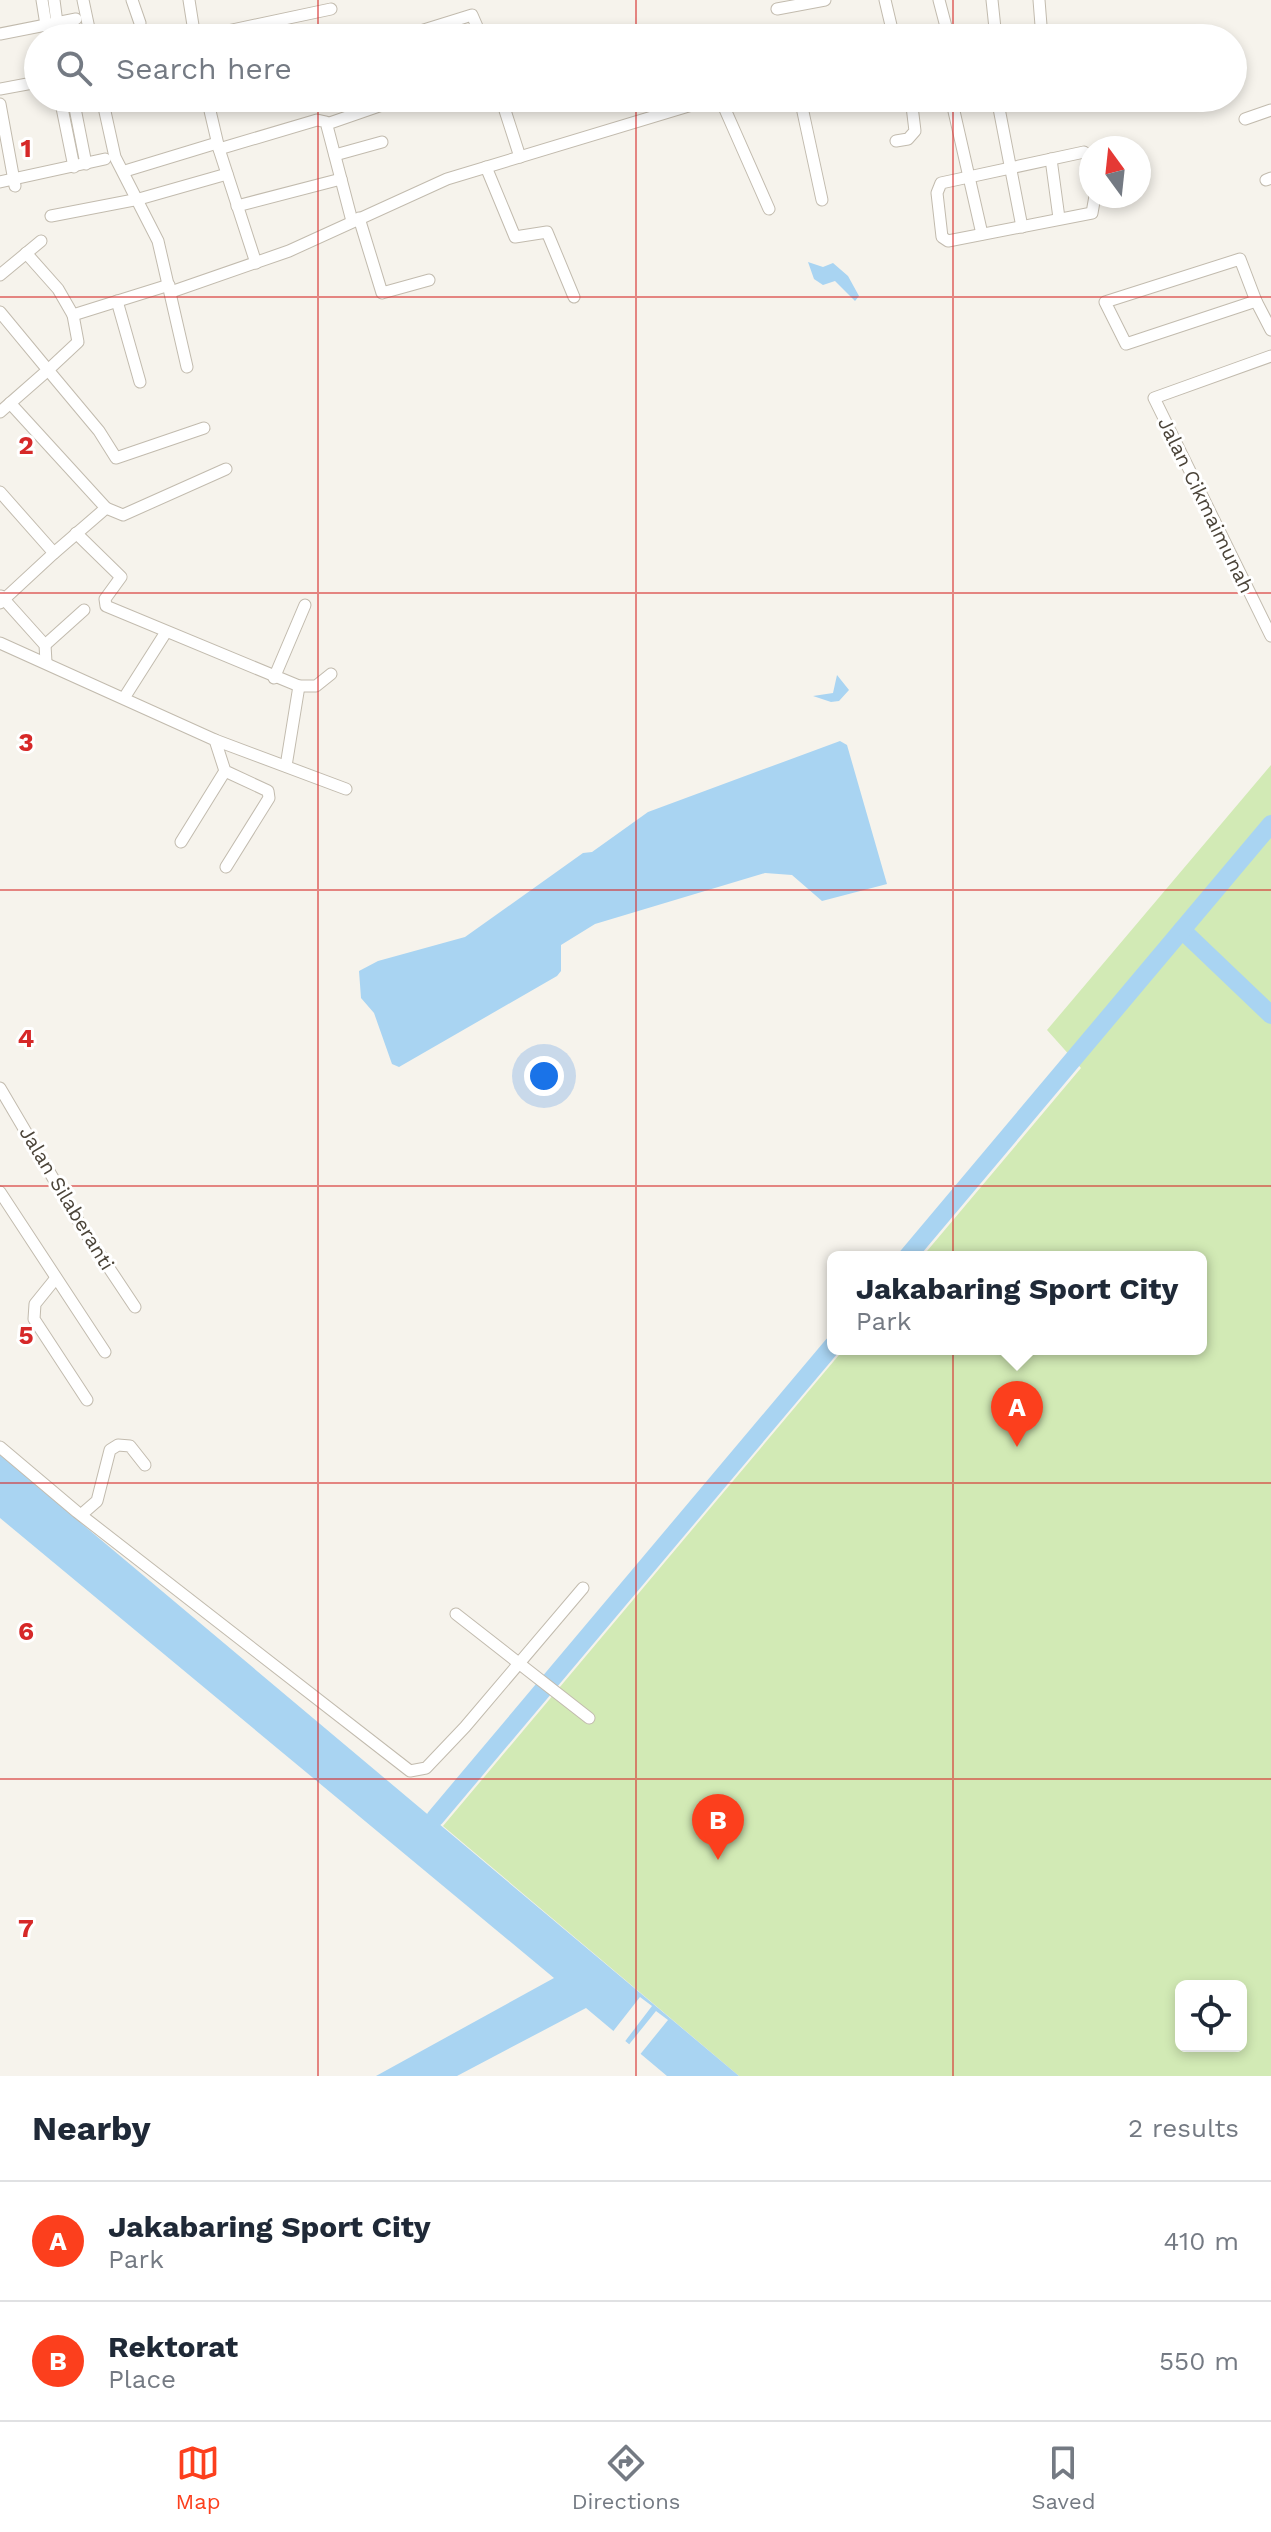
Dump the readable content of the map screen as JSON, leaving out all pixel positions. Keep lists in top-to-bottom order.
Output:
{
  "streets": {
    "street": ["Jalan Cikmaimunah", "Jalan Silaberanti"]
  },
  "north": "top",
  "page": {
    "search": "Search here",
    "popup": ["Jakabaring Sport City", "Park"],
    "pins": ["A", "B"],
    "heading": ["Nearby", "2 results"],
    "list": [
      {
        "mark": "A",
        "name": "Jakabaring Sport City",
        "note": "Park",
        "value": "410 m"
      },
      {
        "mark": "B",
        "name": "Rektorat",
        "note": "Place",
        "value": "550 m"
      }
    ],
    "nav": ["Map", "Directions", "Saved"]
  },
  "grid": {
    "rows": [
      "1",
      "2",
      "3",
      "4",
      "5",
      "6",
      "7"
    ]
  }
}
